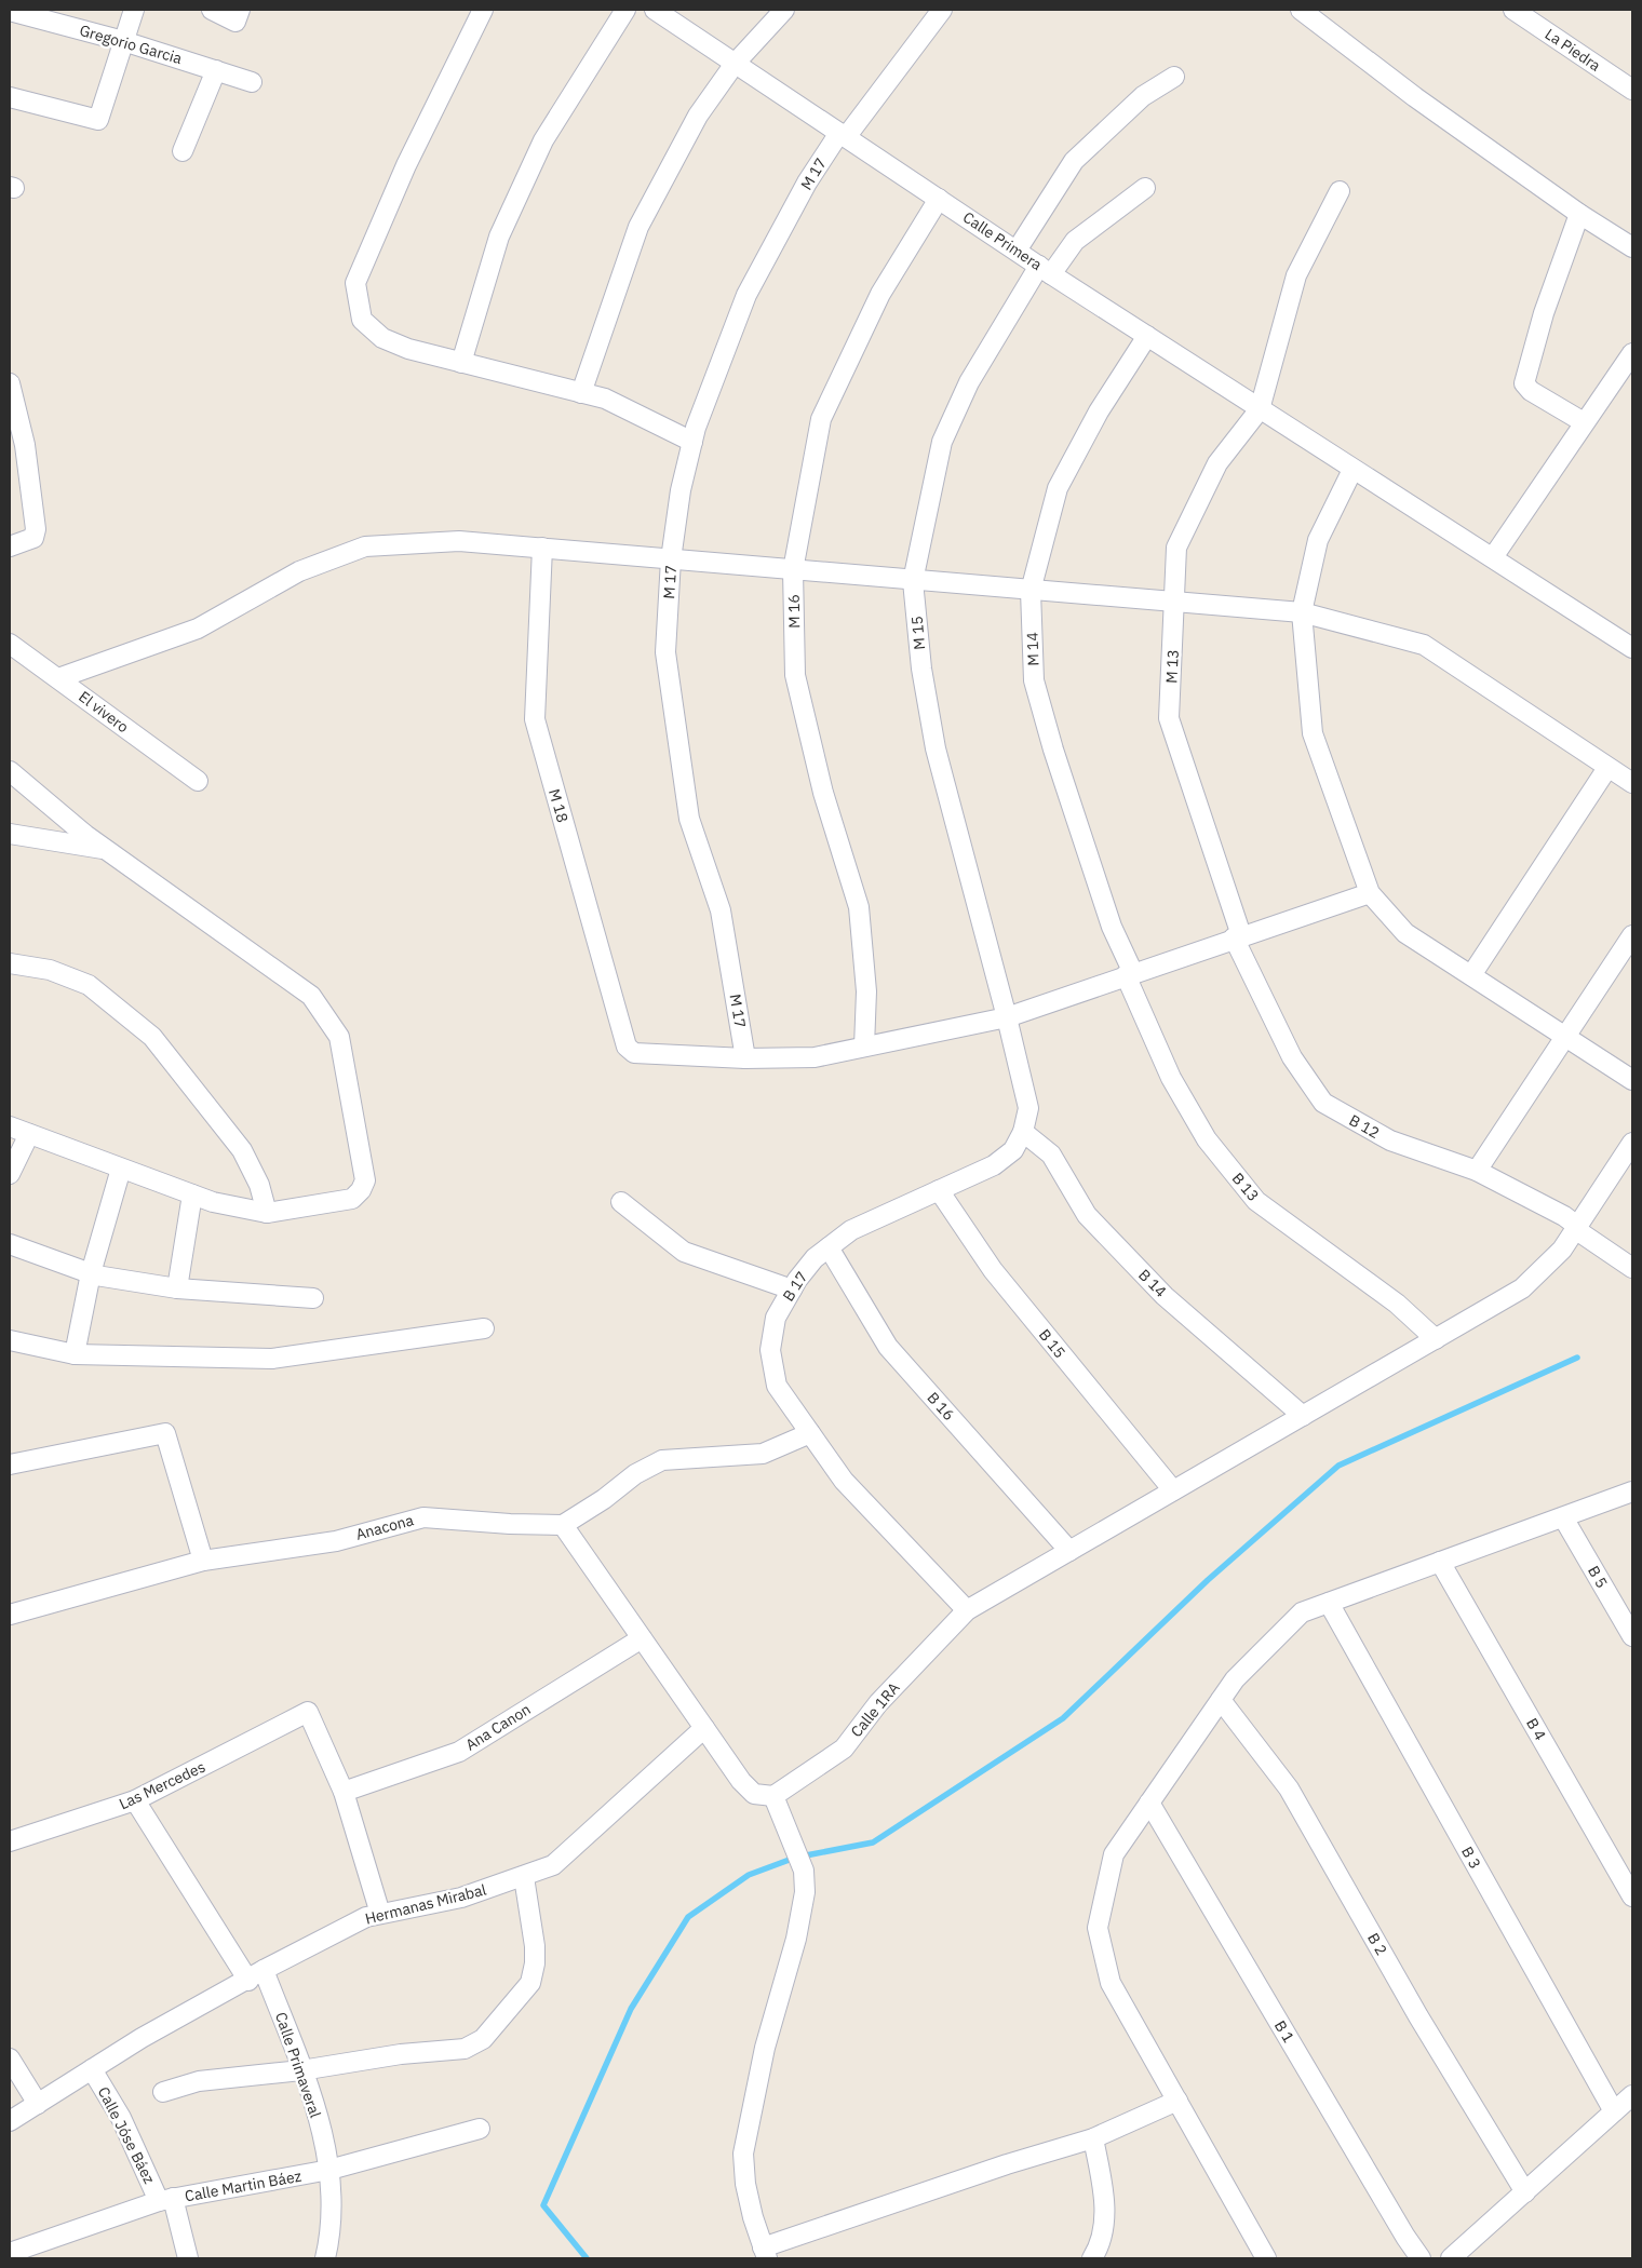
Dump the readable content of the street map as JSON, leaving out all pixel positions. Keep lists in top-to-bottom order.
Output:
{
  "streets": {
    "street": [
      "Gregorio Garcia",
      "La Piedra",
      "M 17",
      "Calle Primera",
      "M 16",
      "M 15",
      "M 14",
      "M 13",
      "El vivero",
      "M 18",
      "B 12",
      "B 13",
      "B 14",
      "B 17",
      "B 15",
      "B 16",
      "Anacona",
      "B 5",
      "Calle 1RA",
      "Ana Canon",
      "B 4",
      "Las Mercedes",
      "B 3",
      "Hermanas Mirabal",
      "B 2",
      "B 1",
      "Calle Primaveral",
      "Calle Jóse Báez",
      "Calle Martin Báez"
    ]
  },
  "crossings": [
    ["M 17", "Calle Primera"],
    ["M 17", "M 18"],
    ["Calle Primera", "M 16"],
    ["Calle Primera", "M 15"],
    ["Calle Primera", "M 14"],
    ["Calle Primera", "M 13"],
    ["M 15", "B 17"],
    ["M 14", "B 13"],
    ["M 13", "B 12"],
    ["B 12", "Calle 1RA"],
    ["B 13", "Calle 1RA"],
    ["B 14", "B 17"],
    ["B 14", "Calle 1RA"],
    ["B 17", "B 15"],
    ["B 17", "B 16"],
    ["B 17", "Calle 1RA"],
    ["B 15", "Calle 1RA"],
    ["B 16", "Calle 1RA"],
    ["Ana Canon", "Las Mercedes"],
    ["Las Mercedes", "Calle Primaveral"],
    ["Hermanas Mirabal", "Calle Primaveral"],
    ["Hermanas Mirabal", "Calle Jóse Báez"],
    ["Calle Primaveral", "Calle Martin Báez"],
    ["Calle Jóse Báez", "Calle Martin Báez"]
  ]
}
